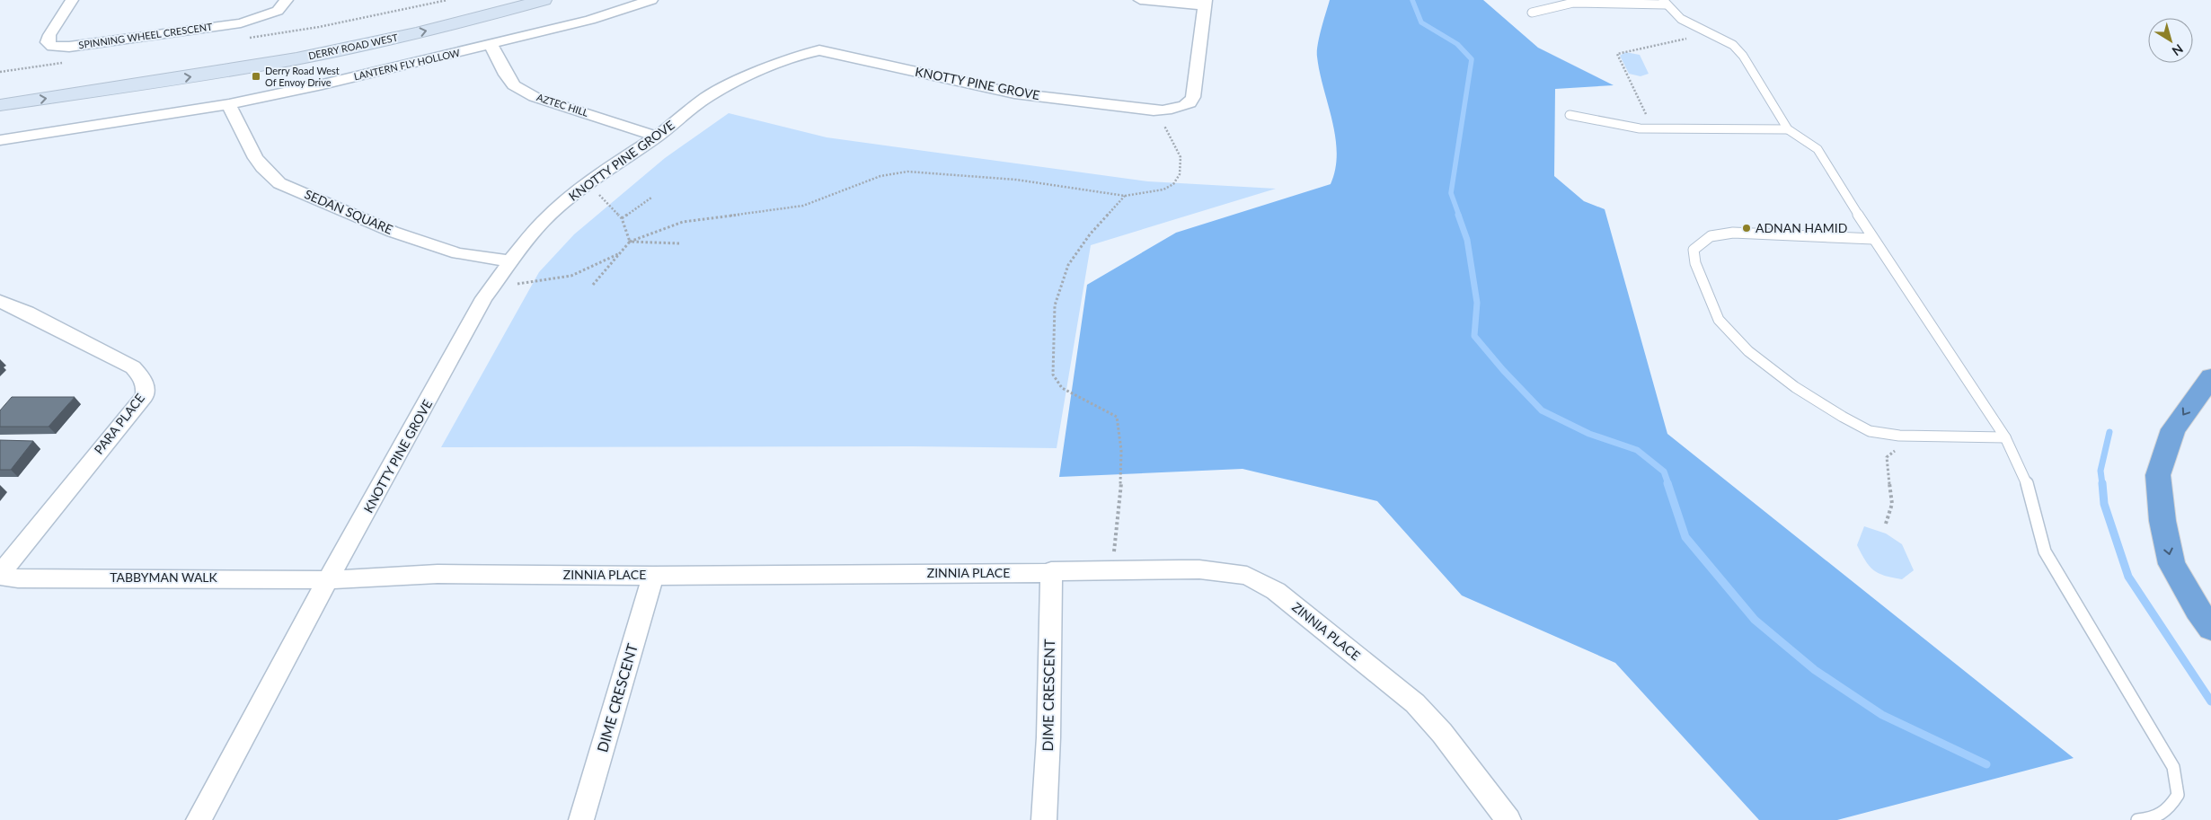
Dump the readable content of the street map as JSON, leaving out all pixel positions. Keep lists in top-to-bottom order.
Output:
{
  "streets": {
    "main road": ["DERRY ROAD WEST"],
    "street": [
      "SPINNING WHEEL CRESCENT",
      "LANTERN FLY HOLLOW",
      "KNOTTY PINE GROVE",
      "AZTEC HILL",
      "SEDAN SQUARE",
      "PARA PLACE",
      "ZINNIA PLACE",
      "TABBYMAN WALK",
      "DIME CRESCENT"
    ]
  },
  "crossings": [
    ["LANTERN FLY HOLLOW", "AZTEC HILL"],
    ["LANTERN FLY HOLLOW", "SEDAN SQUARE"],
    ["KNOTTY PINE GROVE", "AZTEC HILL"],
    ["KNOTTY PINE GROVE", "SEDAN SQUARE"],
    ["KNOTTY PINE GROVE", "ZINNIA PLACE"],
    ["KNOTTY PINE GROVE", "TABBYMAN WALK"],
    ["PARA PLACE", "TABBYMAN WALK"],
    ["ZINNIA PLACE", "TABBYMAN WALK"],
    ["ZINNIA PLACE", "DIME CRESCENT"]
  ],
  "places": {
    "transit": ["Derry Road West Of Envoy Drive"],
    "other": ["ADNAN HAMID"]
  },
  "north": "bottom right"
}
